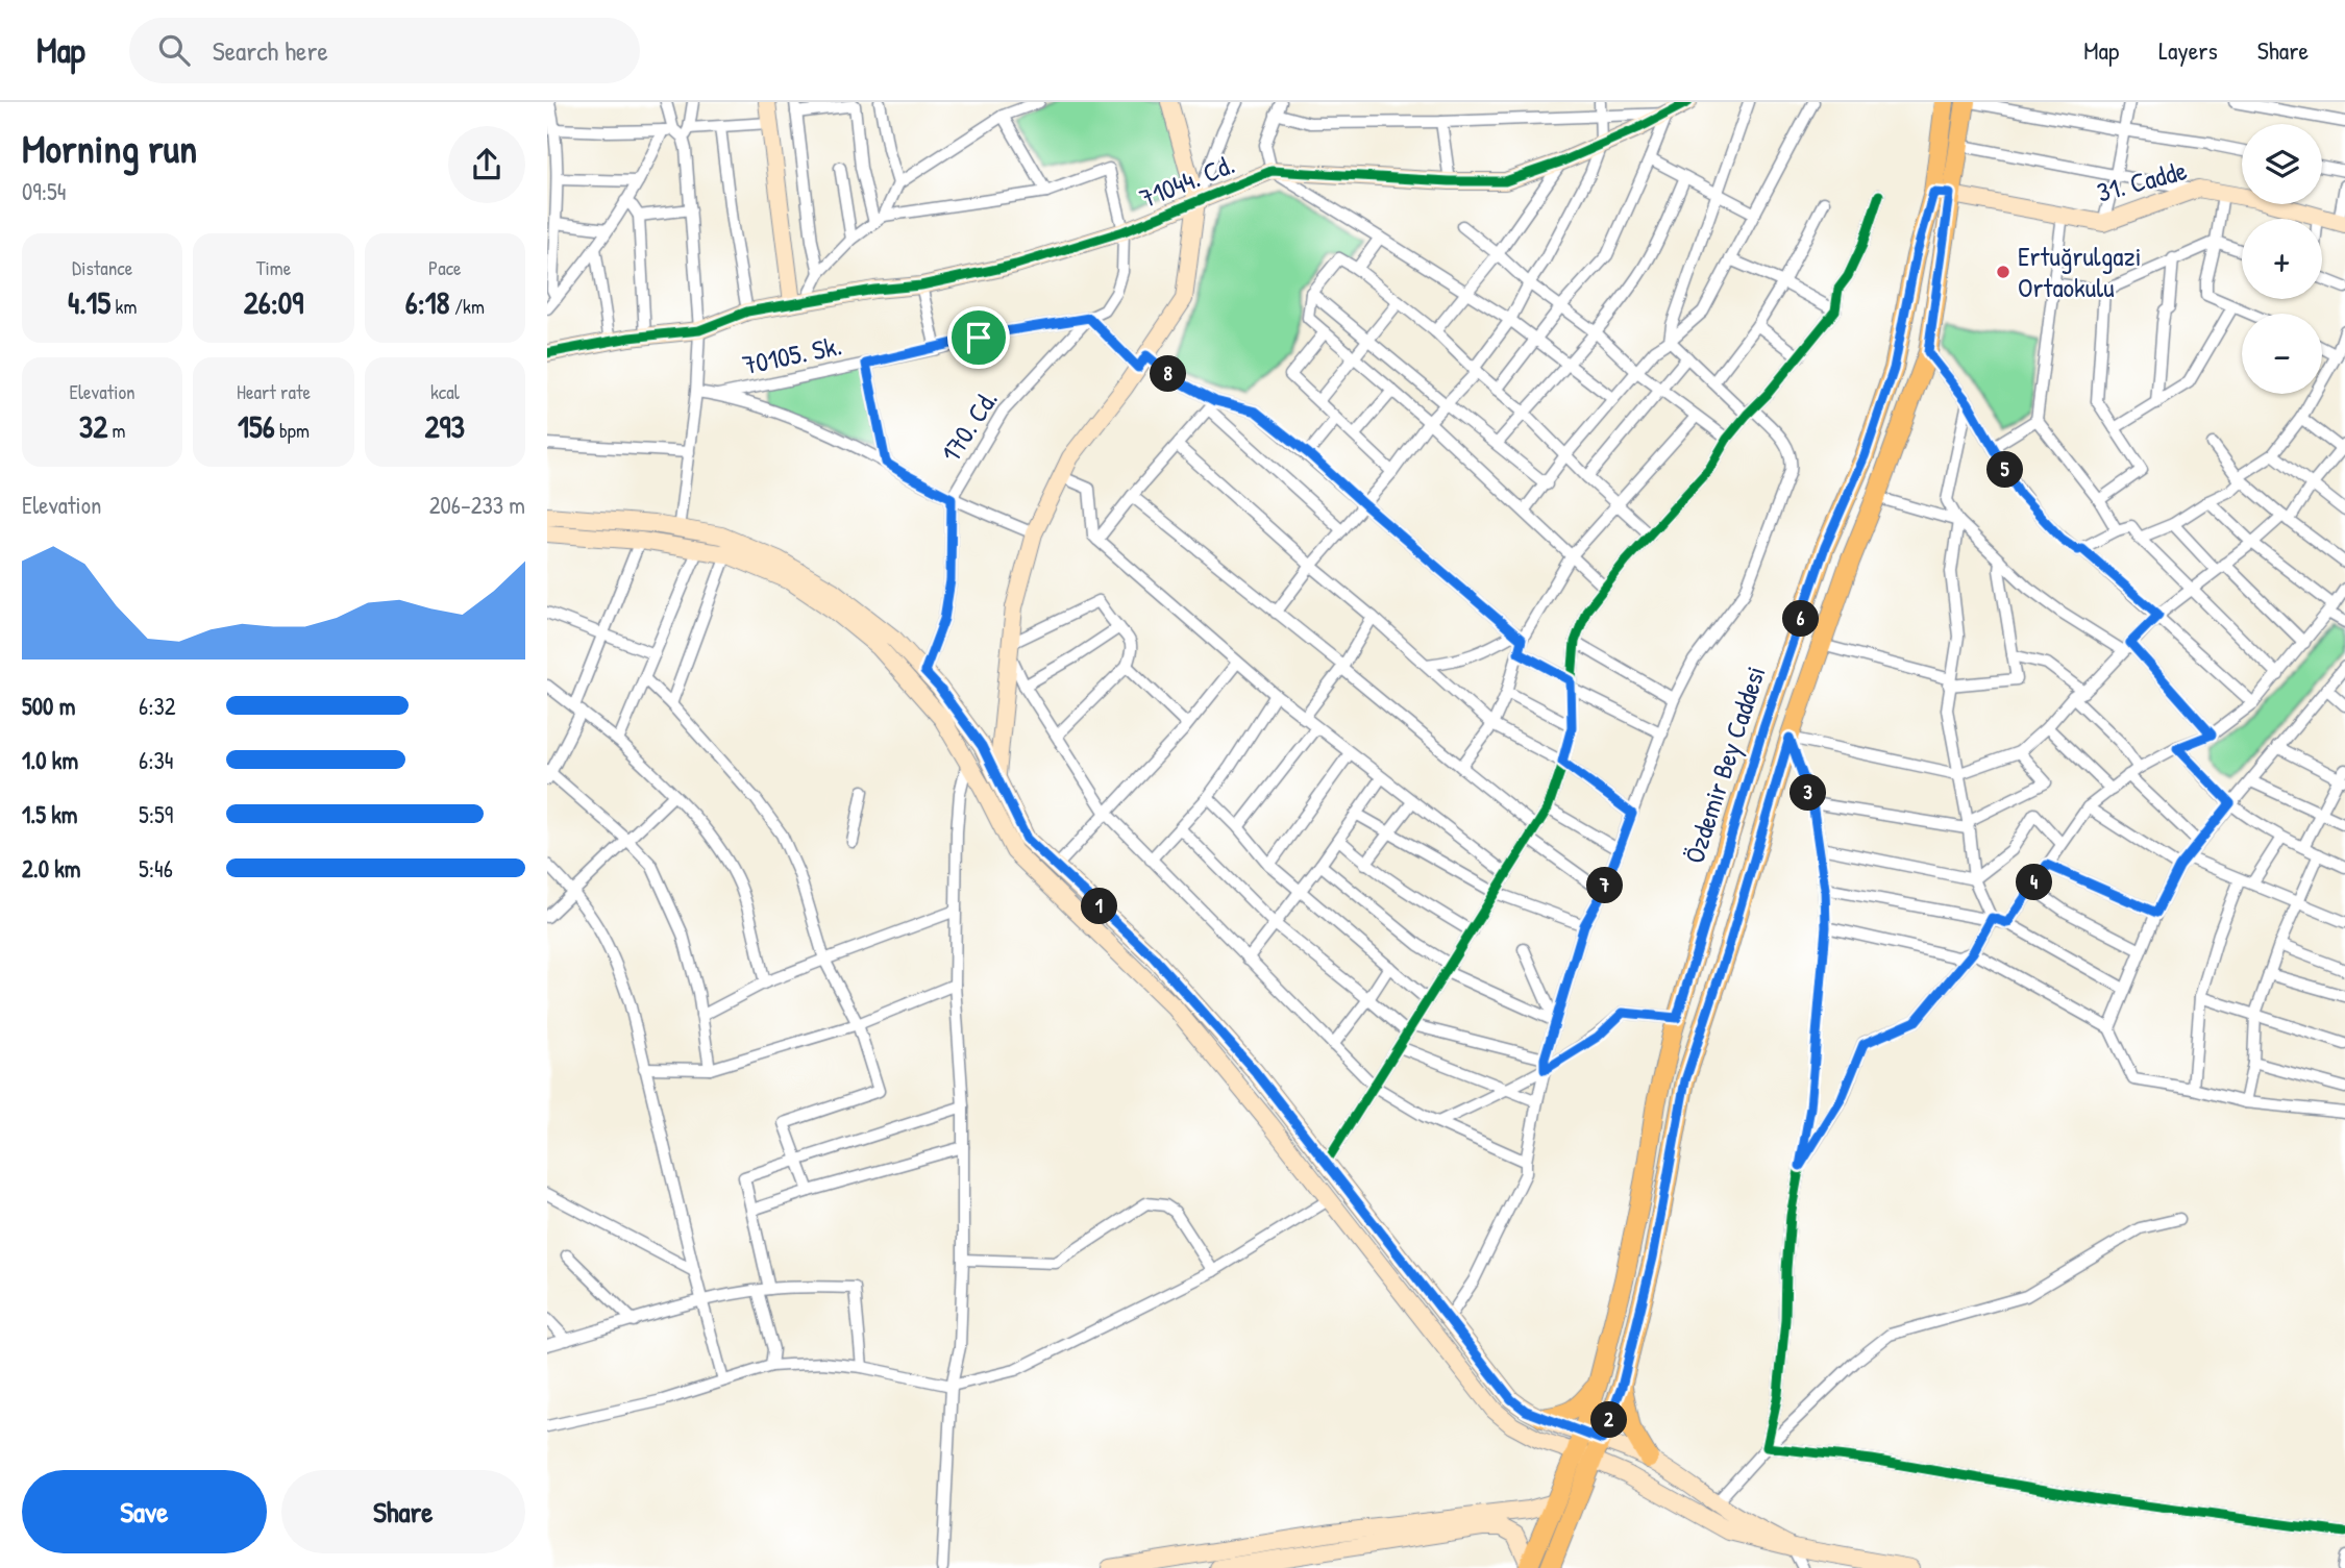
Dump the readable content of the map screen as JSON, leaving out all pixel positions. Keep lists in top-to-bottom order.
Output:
{
  "streets": {
    "main road": ["71044. Cd.", "31. Cadde", "Özdemir Bey Caddesi"],
    "street": ["70105. Sk.", "170. Cd."]
  },
  "crossings": [
    ["71044. Cd.", "170. Cd."],
    ["31. Cadde", "Özdemir Bey Caddesi"],
    ["70105. Sk.", "170. Cd."]
  ],
  "places": ["Ertuğrulgazi Ortaokulu"],
  "page": {
    "header": "Map",
    "search": "Search here",
    "nav": ["Map", "Layers", "Share"],
    "heading": ["Morning run", "09:54"],
    "map_buttons": ["+", "−"],
    "stats": [
      ["Distance", "4.15 km"],
      ["Time", "26:09"],
      ["Pace", "6:18 /km"],
      ["Elevation", "32 m"],
      ["Heart rate", "156 bpm"],
      ["kcal", "293"]
    ],
    "pins": [
      "8",
      "5",
      "6",
      "3",
      "4",
      "7",
      "1",
      "2"
    ],
    "chart": ["Elevation", "206–233 m"],
    "list": [
      {
        "name": "500 m",
        "note": "6:32"
      },
      {
        "name": "1.0 km",
        "note": "6:34"
      },
      {
        "name": "1.5 km",
        "note": "5:59"
      },
      {
        "name": "2.0 km",
        "note": "5:46"
      }
    ],
    "buttons": ["Save", "Share"]
  }
}
